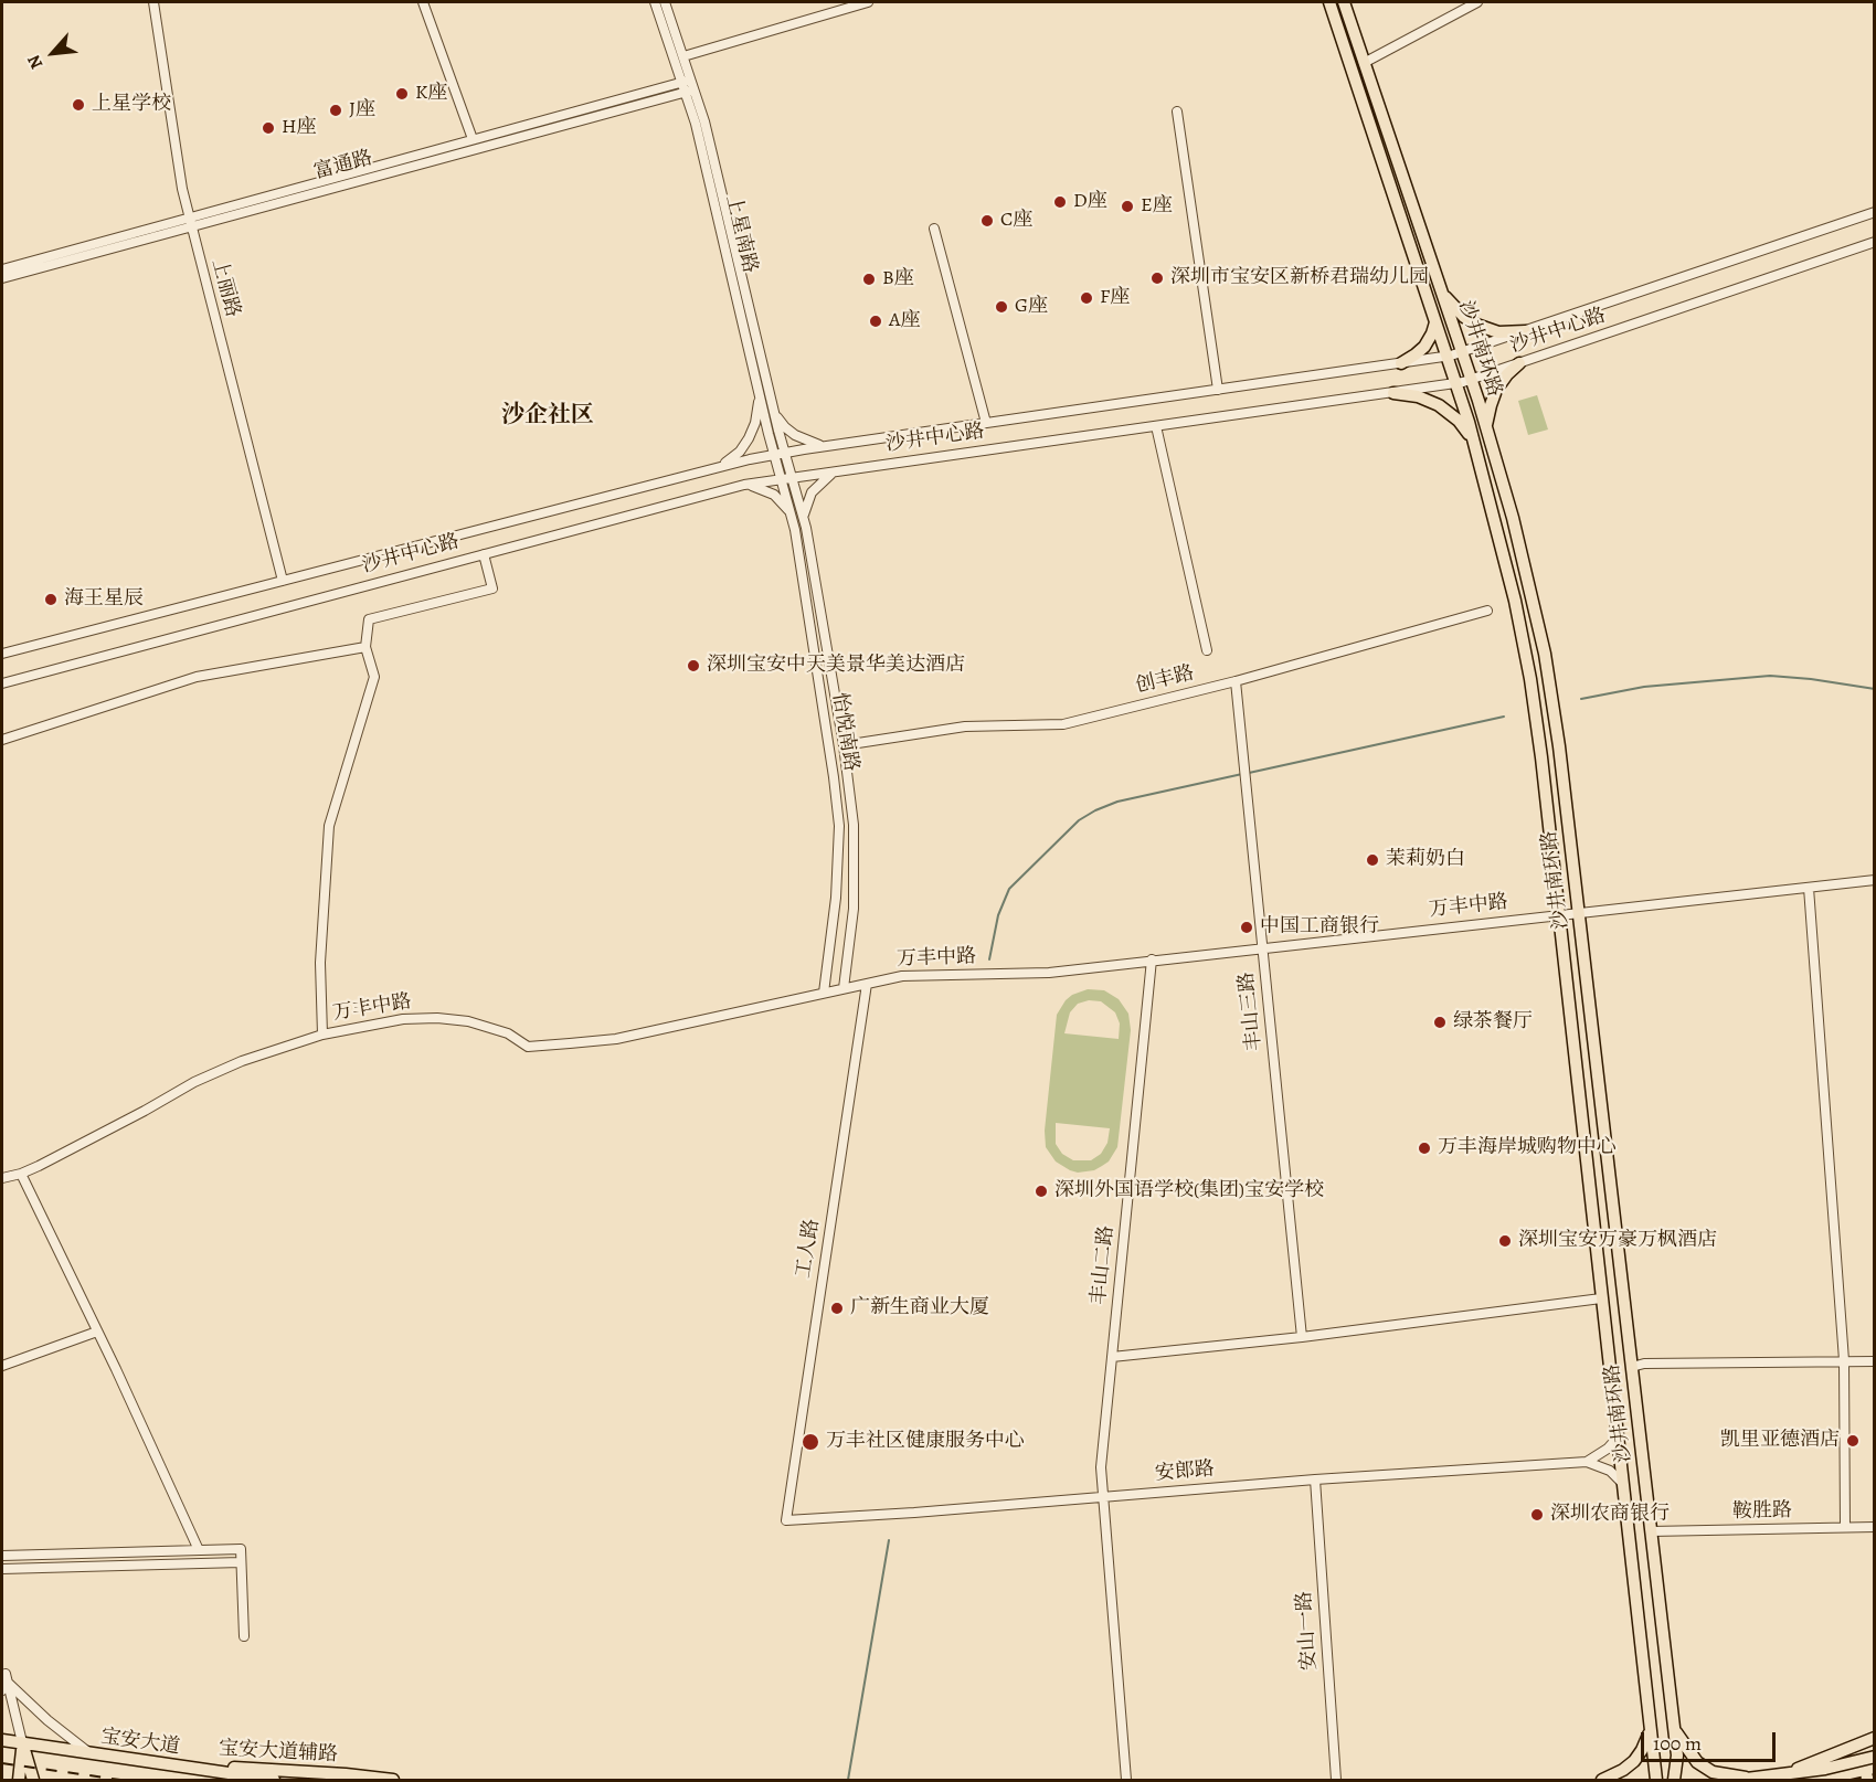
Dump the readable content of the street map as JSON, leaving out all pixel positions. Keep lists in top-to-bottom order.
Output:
{
  "streets": {
    "main road": ["沙井南环路", "宝安大道", "宝安大道辅路"],
    "street": [
      "富通路",
      "上星南路",
      "上丽路",
      "沙井中心路",
      "创丰路",
      "怡悦南路",
      "万丰中路",
      "丰山三路",
      "工人路",
      "丰山二路",
      "安郎路",
      "鞍胜路",
      "安山一路"
    ]
  },
  "crossings": [
    ["富通路", "上星南路"],
    ["富通路", "上丽路"],
    ["上星南路", "沙井中心路"],
    ["上星南路", "怡悦南路"],
    ["上丽路", "沙井中心路"],
    ["沙井中心路", "沙井南环路"],
    ["沙井中心路", "怡悦南路"],
    ["沙井南环路", "万丰中路"],
    ["沙井南环路", "鞍胜路"],
    ["创丰路", "怡悦南路"],
    ["创丰路", "丰山三路"],
    ["怡悦南路", "万丰中路"],
    ["万丰中路", "丰山三路"],
    ["万丰中路", "工人路"],
    ["万丰中路", "丰山二路"],
    ["工人路", "安郎路"],
    ["丰山二路", "安郎路"],
    ["安郎路", "安山一路"],
    ["宝安大道", "宝安大道辅路"]
  ],
  "districts": ["沙企社区"],
  "places": [
    "K座",
    "上星学校",
    "J座",
    "H座",
    "D座",
    "E座",
    "C座",
    "深圳市宝安区新桥君瑞幼儿园",
    "B座",
    "F座",
    "G座",
    "A座",
    "海王星辰",
    "深圳宝安中天美景华美达酒店",
    "茉莉奶白",
    "中国工商银行",
    "绿茶餐厅",
    "万丰海岸城购物中心",
    "深圳外国语学校(集团)宝安学校",
    "深圳宝安万豪万枫酒店",
    "广新生商业大厦",
    "凯里亚德酒店",
    "万丰社区健康服务中心",
    "深圳农商银行"
  ],
  "scale_bar": "100 m",
  "north": "bottom left"
}
